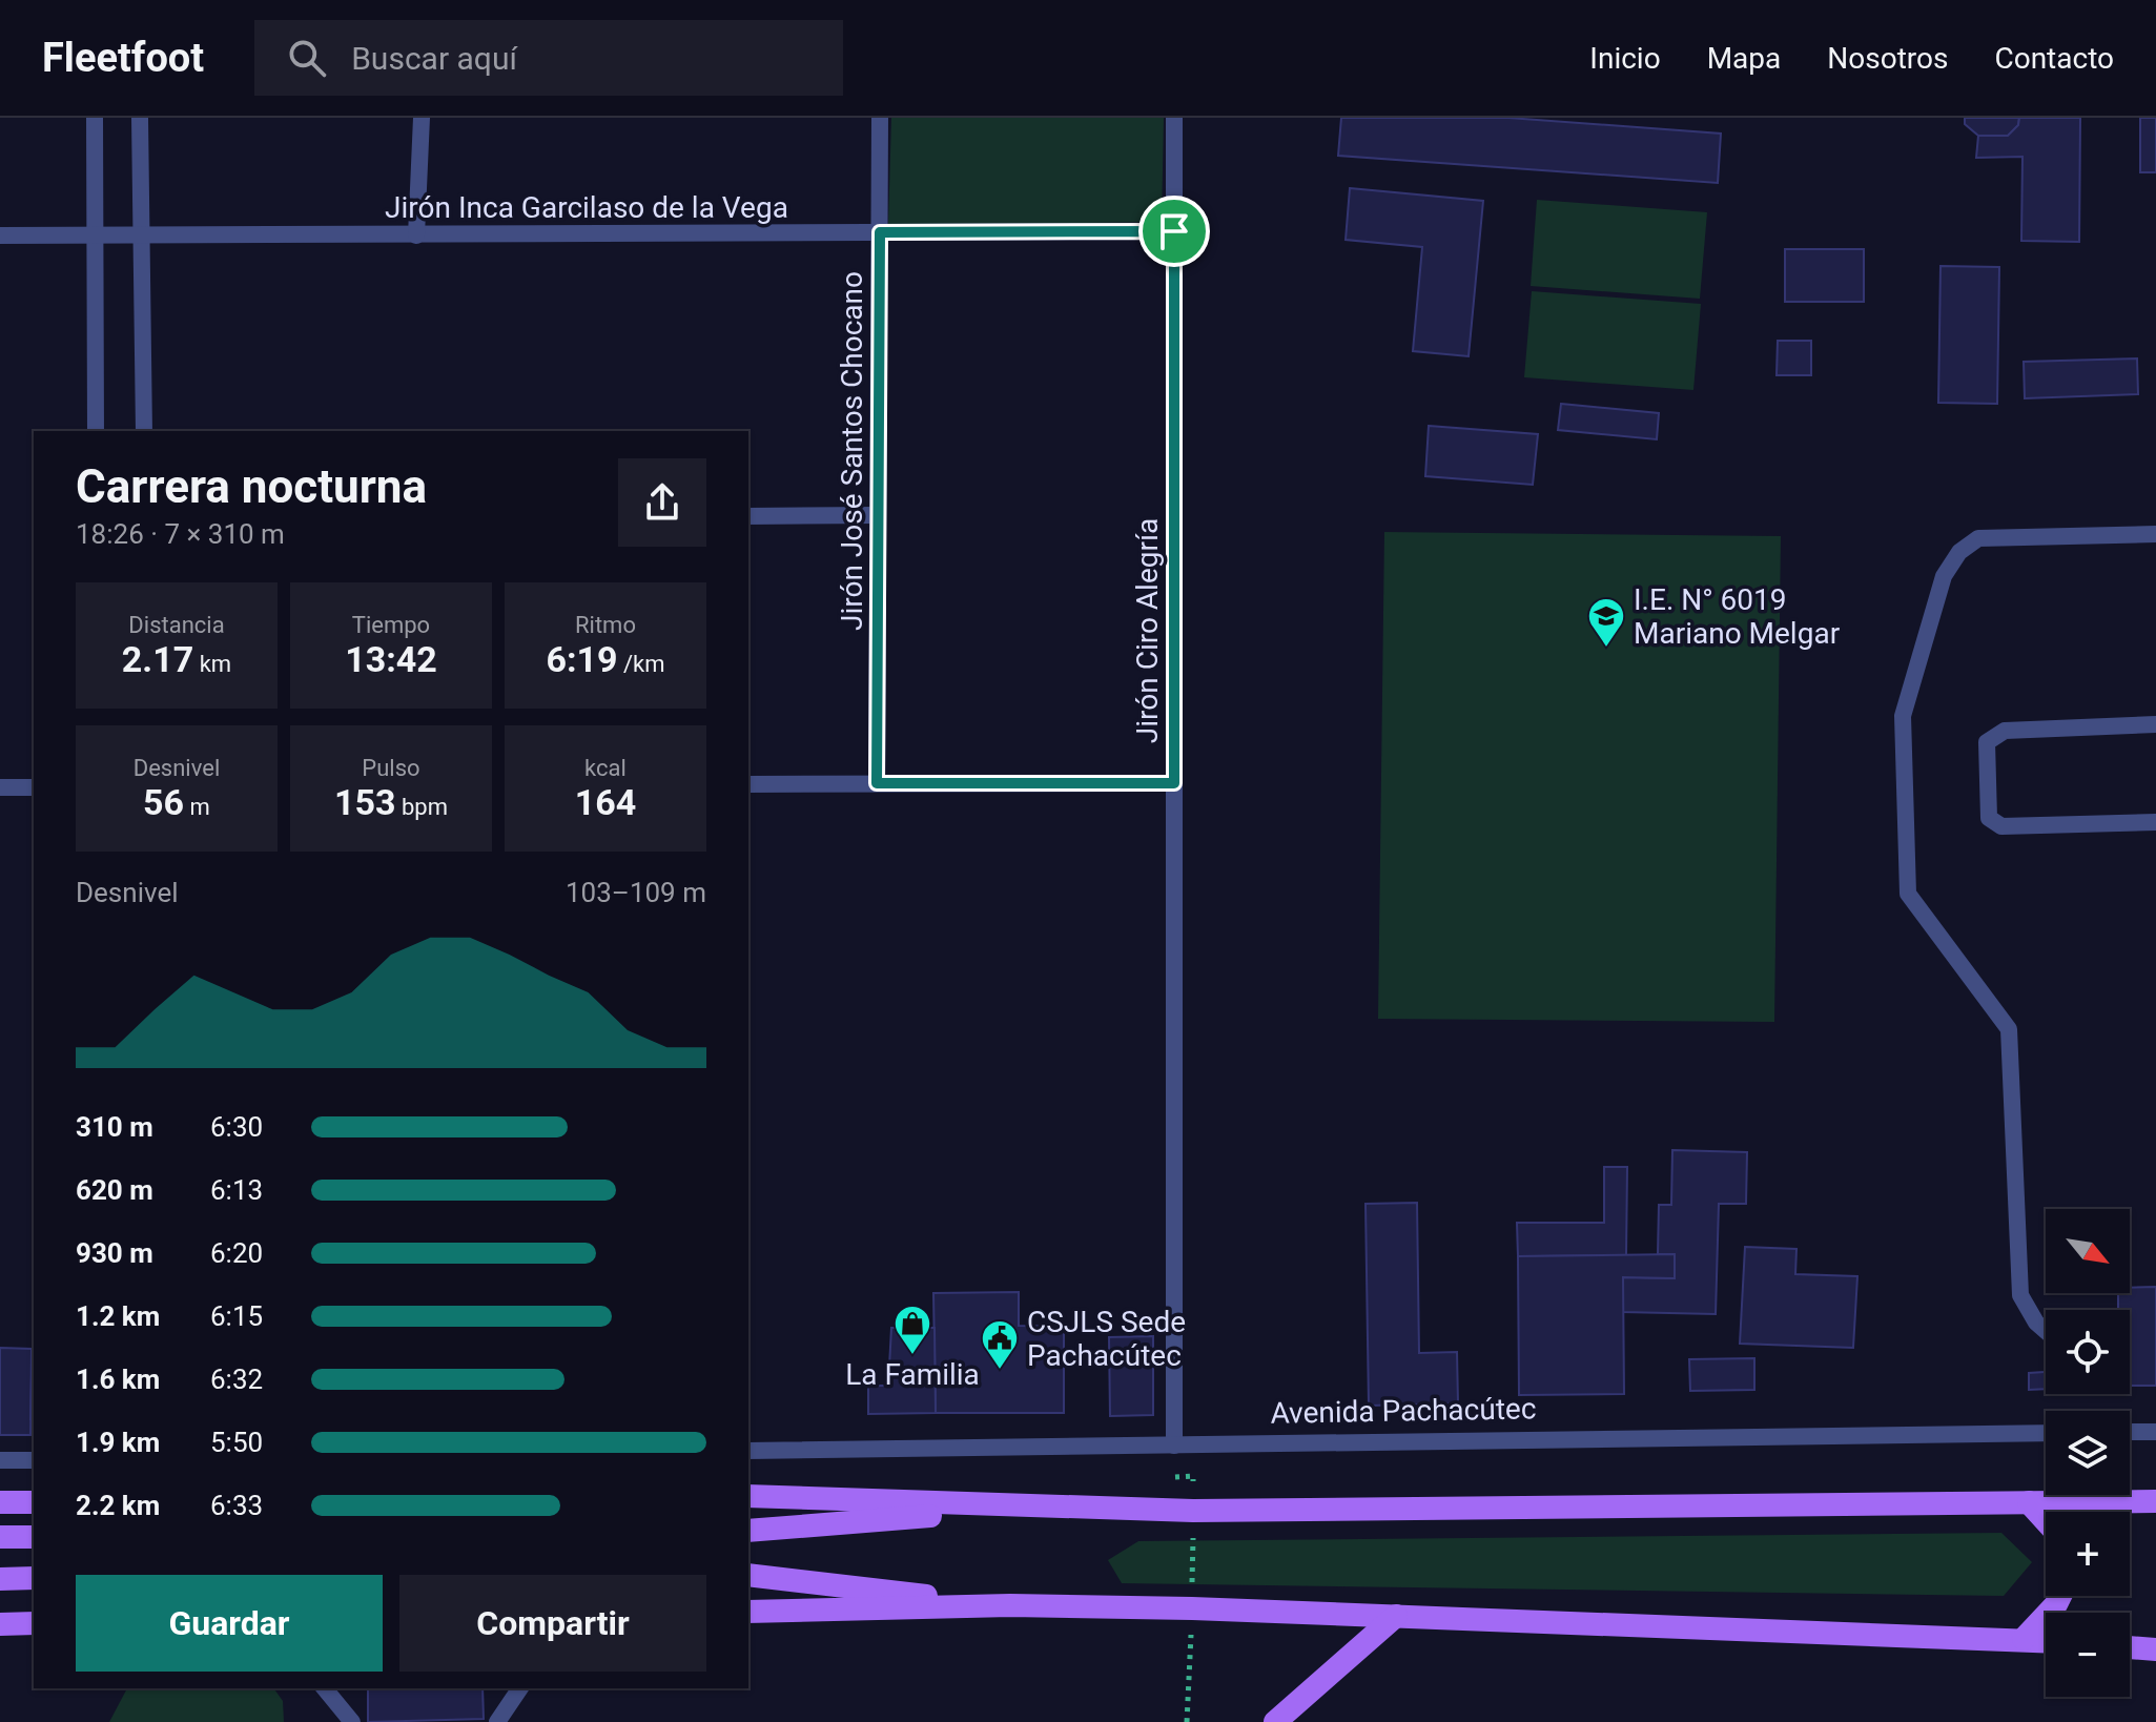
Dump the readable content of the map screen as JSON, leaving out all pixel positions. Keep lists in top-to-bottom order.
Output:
{
  "streets": {
    "street": [
      "Jirón Inca Garcilaso de la Vega",
      "Jirón José Santos Chocano",
      "Jirón Ciro Alegría",
      "Avenida Pachacútec"
    ]
  },
  "crossings": [
    ["Jirón Inca Garcilaso de la Vega", "Jirón José Santos Chocano"],
    ["Jirón Inca Garcilaso de la Vega", "Jirón Ciro Alegría"],
    ["Jirón Ciro Alegría", "Avenida Pachacútec"]
  ],
  "places": {
    "school or university": ["I.E. N° 6019 Mariano Melgar"],
    "shop": ["La Familia"],
    "public building": ["CSJLS Sede Pachacútec"]
  },
  "north": "bottom right",
  "page": {
    "header": "Fleetfoot",
    "search": "Buscar aquí",
    "nav": [
      "Inicio",
      "Mapa",
      "Nosotros",
      "Contacto"
    ],
    "heading": ["Carrera nocturna", "18:26 · 7 × 310 m"],
    "stats": [
      ["Distancia", "2.17 km"],
      ["Tiempo", "13:42"],
      ["Ritmo", "6:19 /km"],
      ["Desnivel", "56 m"],
      ["Pulso", "153 bpm"],
      ["kcal", "164"]
    ],
    "chart": ["Desnivel", "103–109 m"],
    "list": [
      {
        "name": "310 m",
        "note": "6:30"
      },
      {
        "name": "620 m",
        "note": "6:13"
      },
      {
        "name": "930 m",
        "note": "6:20"
      },
      {
        "name": "1.2 km",
        "note": "6:15"
      },
      {
        "name": "1.6 km",
        "note": "6:32"
      },
      {
        "name": "1.9 km",
        "note": "5:50"
      },
      {
        "name": "2.2 km",
        "note": "6:33"
      }
    ],
    "map_buttons": ["+", "−"],
    "buttons": ["Guardar", "Compartir"]
  }
}
